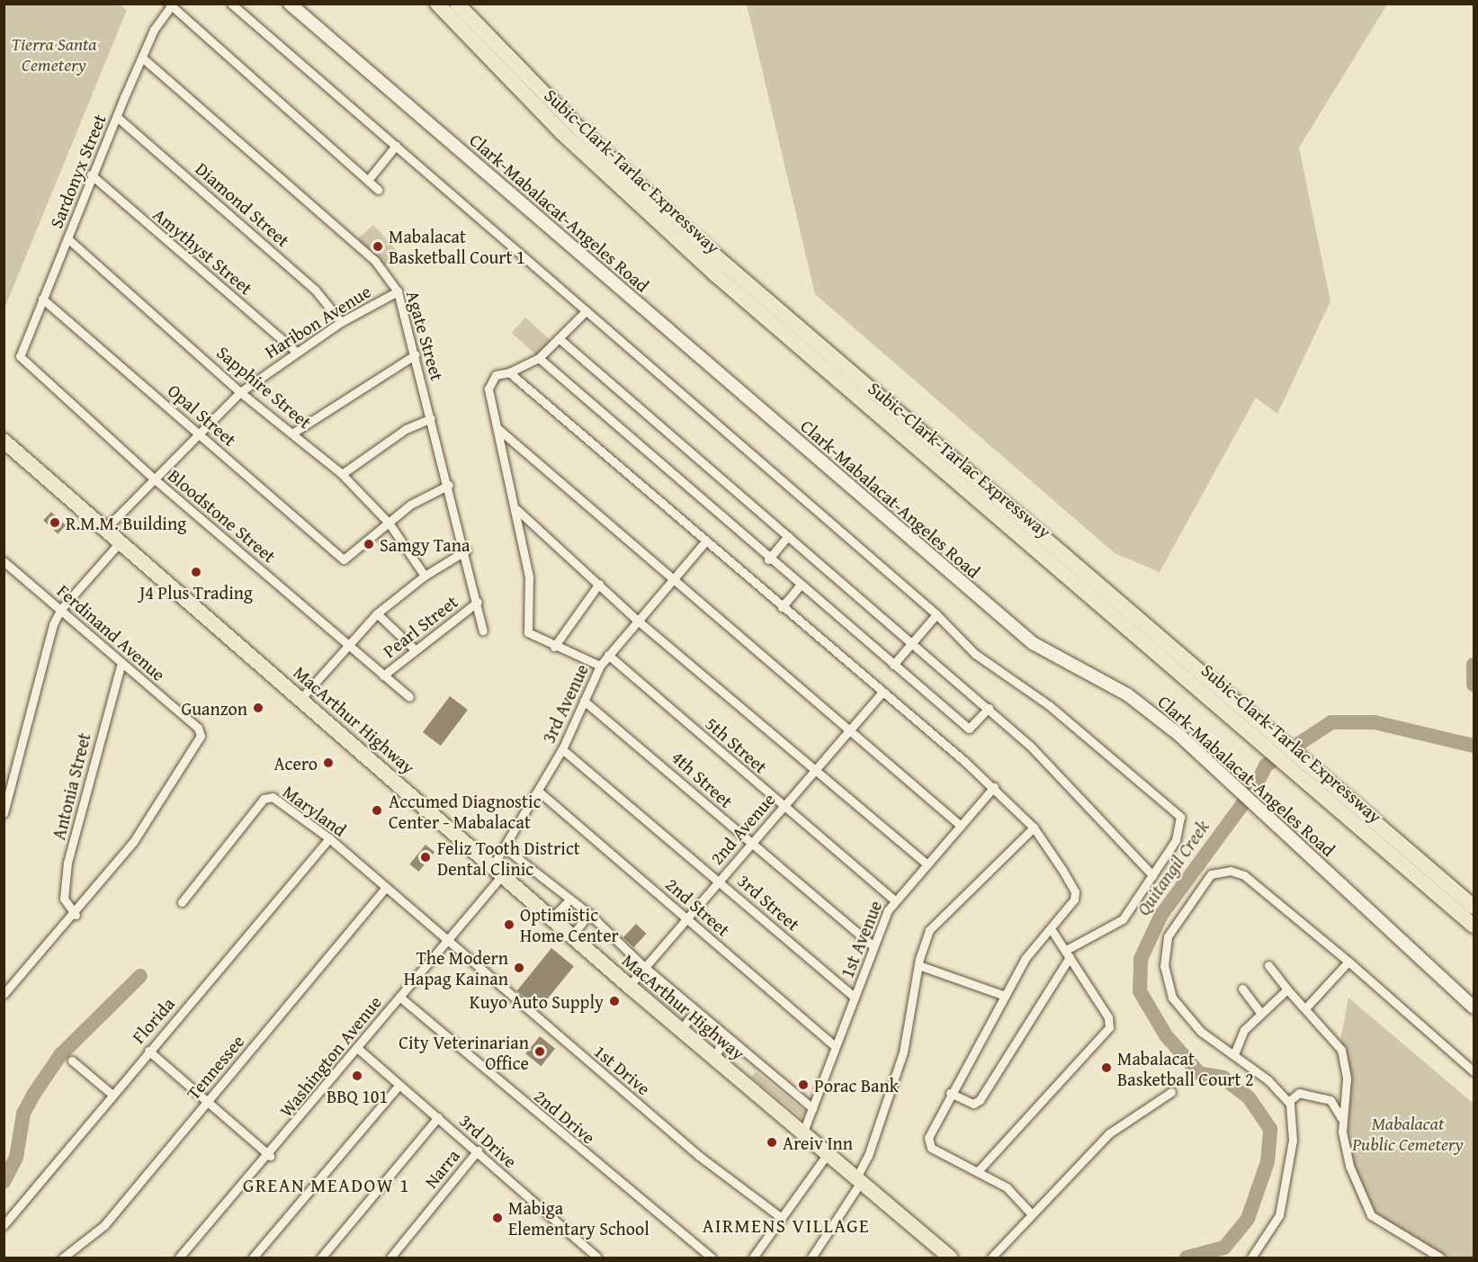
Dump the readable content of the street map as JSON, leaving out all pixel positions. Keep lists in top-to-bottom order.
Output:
{
  "streets": {
    "highway": ["Subic-Clark-Tarlac Expressway", "MacArthur Highway"],
    "main road": ["Clark-Mabalacat-Angeles Road"],
    "street": [
      "Sardonyx Street",
      "Diamond Street",
      "Amythyst Street",
      "Haribon Avenue",
      "Agate Street",
      "Sapphire Street",
      "Opal Street",
      "Bloodstone Street",
      "Pearl Street",
      "Ferdinand Avenue",
      "3rd Avenue",
      "5th Street",
      "4th Street",
      "Antonia Street",
      "Maryland",
      "2nd Avenue",
      "3rd Street",
      "2nd Street",
      "1st Avenue",
      "Florida",
      "Washington Avenue",
      "Tennessee",
      "1st Drive",
      "2nd Drive",
      "3rd Drive",
      "Narra"
    ]
  },
  "crossings": [
    ["Sardonyx Street", "Diamond Street"],
    ["Sardonyx Street", "Amythyst Street"],
    ["Sardonyx Street", "Agate Street"],
    ["Sardonyx Street", "Sapphire Street"],
    ["Sardonyx Street", "Opal Street"],
    ["Sardonyx Street", "Bloodstone Street"],
    ["Diamond Street", "Haribon Avenue"],
    ["Amythyst Street", "Haribon Avenue"],
    ["Haribon Avenue", "Agate Street"],
    ["Haribon Avenue", "Sapphire Street"],
    ["Haribon Avenue", "Opal Street"],
    ["Haribon Avenue", "Bloodstone Street"],
    ["Haribon Avenue", "Ferdinand Avenue"],
    ["Haribon Avenue", "MacArthur Highway"],
    ["Agate Street", "Pearl Street"],
    ["Sapphire Street", "Opal Street"],
    ["Bloodstone Street", "Pearl Street"],
    ["Ferdinand Avenue", "Antonia Street"],
    ["3rd Avenue", "MacArthur Highway"],
    ["3rd Avenue", "5th Street"],
    ["3rd Avenue", "4th Street"],
    ["3rd Avenue", "3rd Street"],
    ["3rd Avenue", "2nd Street"],
    ["3rd Avenue", "Washington Avenue"],
    ["MacArthur Highway", "2nd Avenue"],
    ["MacArthur Highway", "1st Avenue"],
    ["MacArthur Highway", "Washington Avenue"],
    ["5th Street", "2nd Avenue"],
    ["5th Street", "1st Avenue"],
    ["4th Street", "2nd Avenue"],
    ["4th Street", "1st Avenue"],
    ["Maryland", "Florida"],
    ["Maryland", "Washington Avenue"],
    ["Maryland", "Tennessee"],
    ["Maryland", "1st Drive"],
    ["2nd Avenue", "3rd Street"],
    ["2nd Avenue", "2nd Street"],
    ["3rd Street", "1st Avenue"],
    ["2nd Street", "1st Avenue"],
    ["Washington Avenue", "1st Drive"],
    ["Washington Avenue", "2nd Drive"],
    ["Washington Avenue", "3rd Drive"],
    ["3rd Drive", "Narra"]
  ],
  "districts": ["GREAN MEADOW 1", "AIRMENS VILLAGE"],
  "water": ["Quitangil Creek"],
  "parks": ["Tierra Santa Cemetery", "Mabalacat Public Cemetery"],
  "places": [
    "Mabalacat Basketball Court 1",
    "R.M.M. Building",
    "Samgy Tana",
    "J4 Plus Trading",
    "Guanzon",
    "Acero",
    "Accumed Diagnostic Center - Mabalacat",
    "Feliz Tooth District Dental Clinic",
    "Optimistic Home Center",
    "The Modern Hapag Kainan",
    "Kuyo Auto Supply",
    "City Veterinarian Office",
    "Mabalacat Basketball Court 2",
    "BBQ 101",
    "Porac Bank",
    "Areiv Inn",
    "Mabiga Elementary School"
  ]
}
